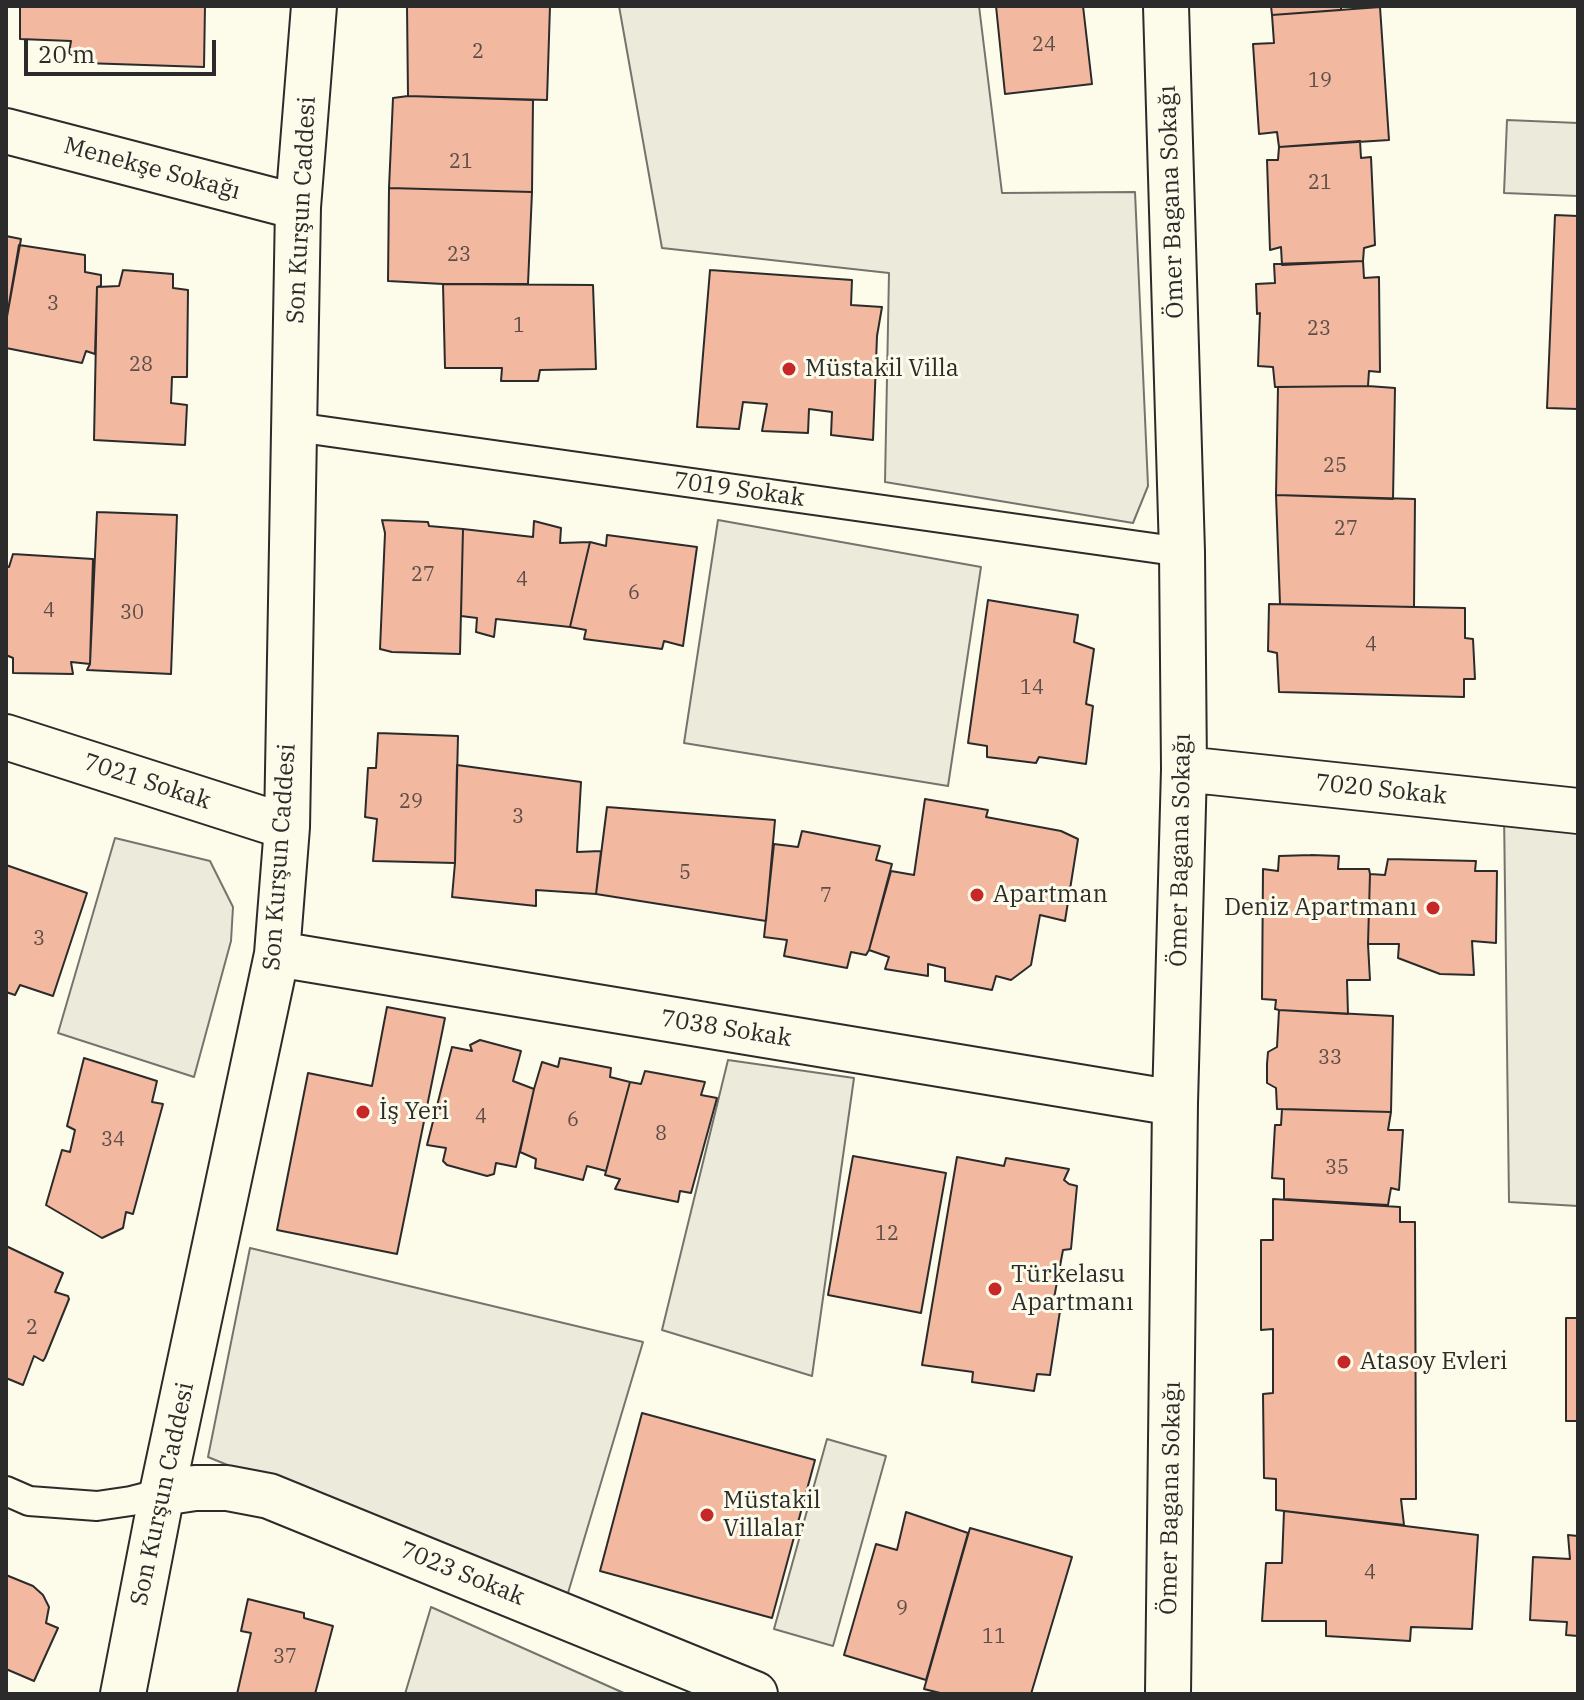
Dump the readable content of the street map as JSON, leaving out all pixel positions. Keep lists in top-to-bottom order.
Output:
{
  "streets": {
    "street": [
      "Menekşe Sokağı",
      "Ömer Bagana Sokağı",
      "Son Kurşun Caddesi",
      "7021 Sokak",
      "7020 Sokak",
      "7038 Sokak",
      "7023 Sokak"
    ],
    "lane": ["7019 Sokak"]
  },
  "crossings": [
    ["Menekşe Sokağı", "Son Kurşun Caddesi"],
    ["Ömer Bagana Sokağı", "7019 Sokak"],
    ["Ömer Bagana Sokağı", "7020 Sokak"],
    ["Ömer Bagana Sokağı", "7038 Sokak"],
    ["Son Kurşun Caddesi", "7019 Sokak"],
    ["Son Kurşun Caddesi", "7021 Sokak"],
    ["Son Kurşun Caddesi", "7038 Sokak"],
    ["Son Kurşun Caddesi", "7023 Sokak"]
  ],
  "places": [
    "Müstakil Villa",
    "Apartman",
    "Deniz Apartmanı",
    "İş Yeri",
    "Türkelasu Apartmanı",
    "Atasoy Evleri",
    "Müstakil Villalar"
  ],
  "house_numbers": [
    "24",
    "2",
    "19",
    "21",
    "21",
    "23",
    "3",
    "1",
    "23",
    "28",
    "25",
    "27",
    "27",
    "4",
    "6",
    "4",
    "30",
    "4",
    "14",
    "29",
    "3",
    "5",
    "7",
    "3",
    "33",
    "4",
    "6",
    "8",
    "34",
    "35",
    "12",
    "2",
    "4",
    "9",
    "11",
    "37"
  ],
  "scale_bar": "20 m"
}
